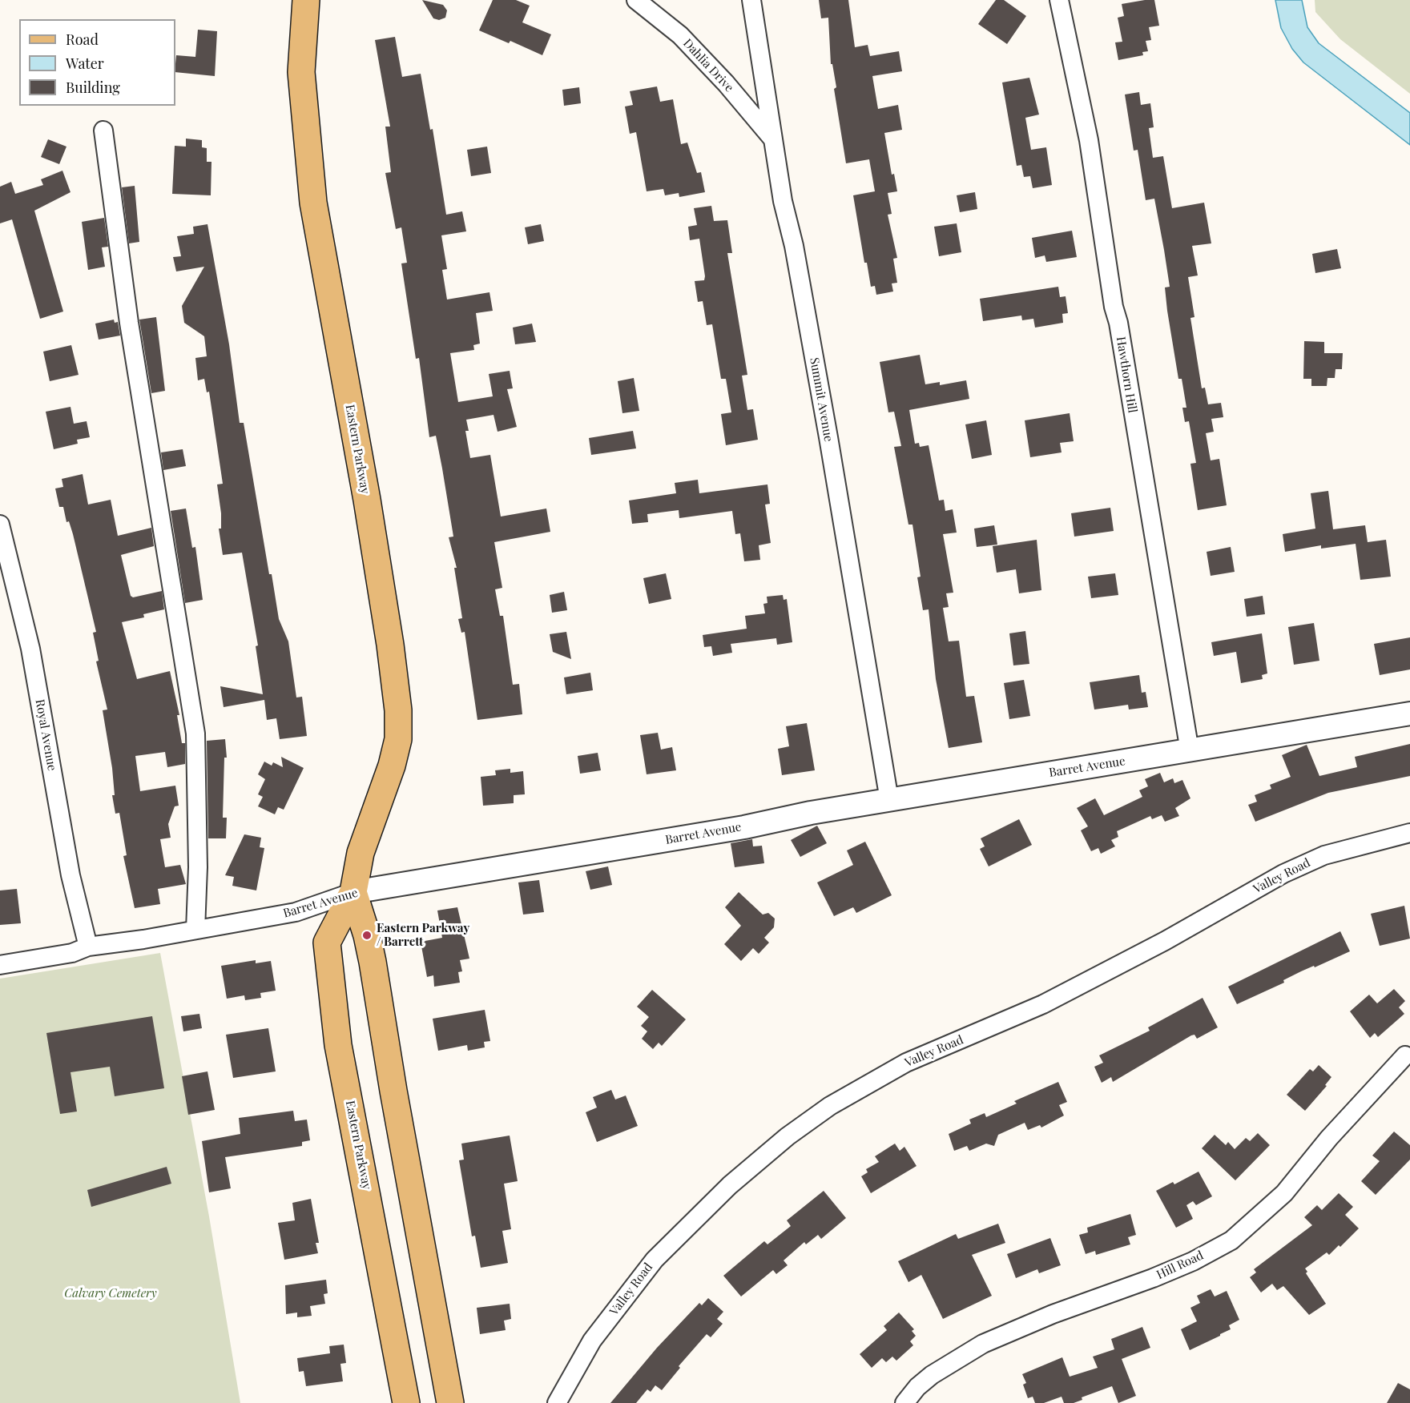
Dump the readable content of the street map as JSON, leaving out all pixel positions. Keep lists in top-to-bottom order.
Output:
{
  "streets": {
    "main road": ["Eastern Parkway"],
    "street": [
      "Dahlia Drive",
      "Hawthorn Hill",
      "Summit Avenue",
      "Royal Avenue",
      "Barret Avenue",
      "Valley Road",
      "Hill Road"
    ]
  },
  "crossings": [
    ["Dahlia Drive", "Summit Avenue"],
    ["Hawthorn Hill", "Barret Avenue"],
    ["Summit Avenue", "Barret Avenue"],
    ["Eastern Parkway", "Barret Avenue"],
    ["Royal Avenue", "Barret Avenue"]
  ],
  "parks": ["Calvary Cemetery"],
  "places": ["Eastern Parkway / Barrett"],
  "legend": ["Road", "Water", "Building"]
}
